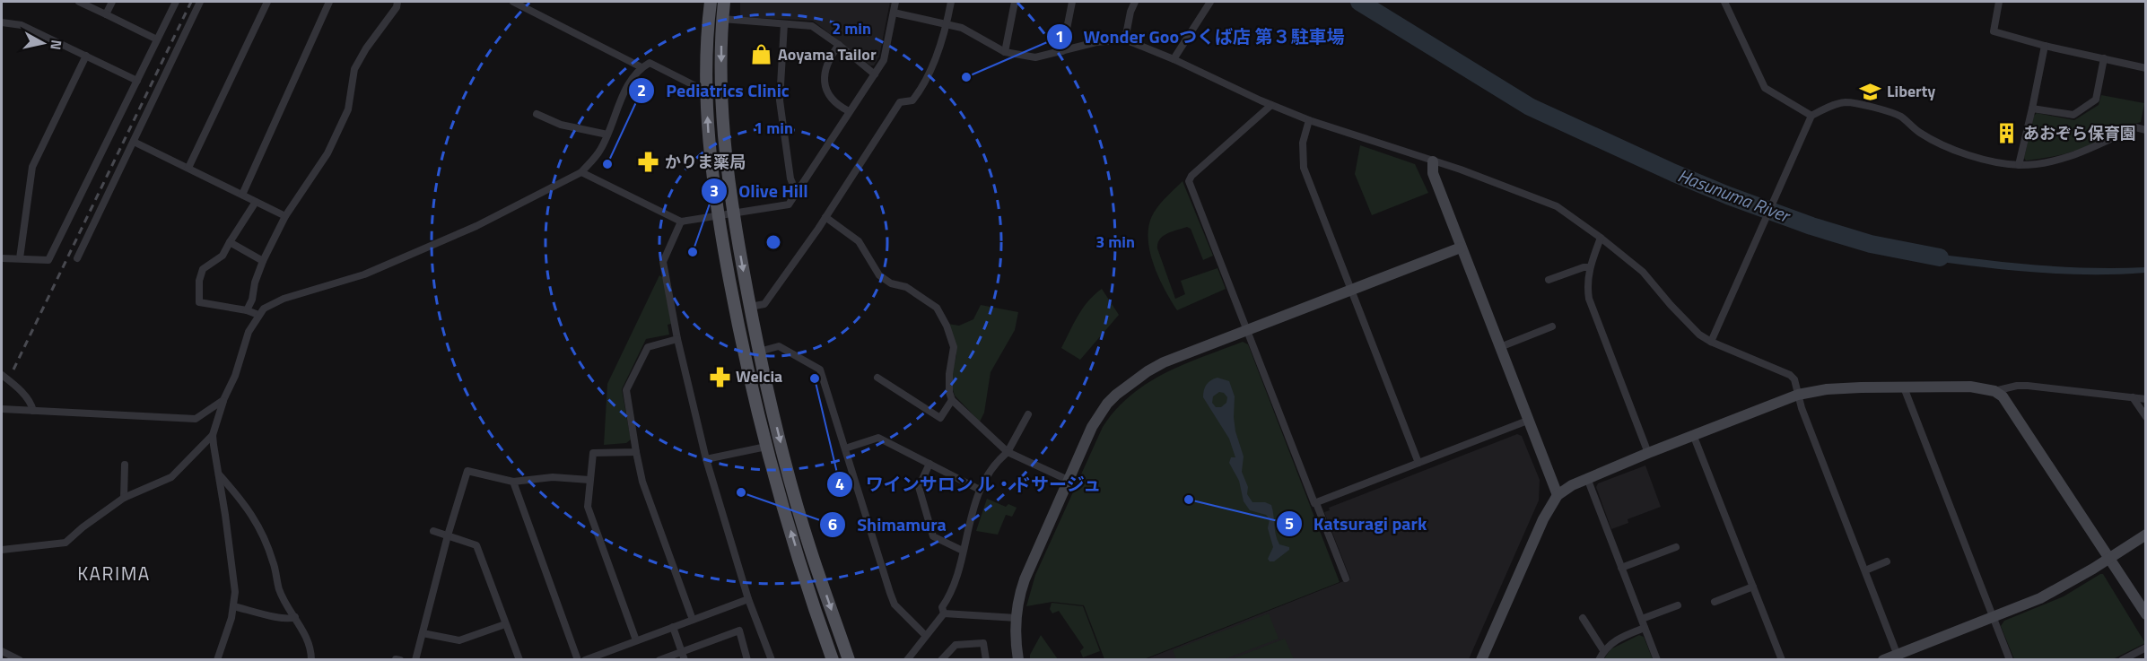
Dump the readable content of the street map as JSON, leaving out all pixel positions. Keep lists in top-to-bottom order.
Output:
{
  "districts": ["KARIMA"],
  "water": ["Hasunuma River"],
  "places": {
    "shop": ["Aoyama Tailor"],
    "other": [
      "Wonder Gooつくば店 第３駐車場",
      "Pediatrics Clinic",
      "Olive Hill",
      "ワインサロン ル・ドサージュ",
      "Shimamura",
      "Katsuragi park"
    ],
    "school or university": ["Liberty"],
    "building": ["あおぞら保育園"],
    "pharmacy": ["かりま薬局", "Welcia"]
  },
  "north": "right",
  "rings": ["2 min", "1 min", "3 min"]
}
